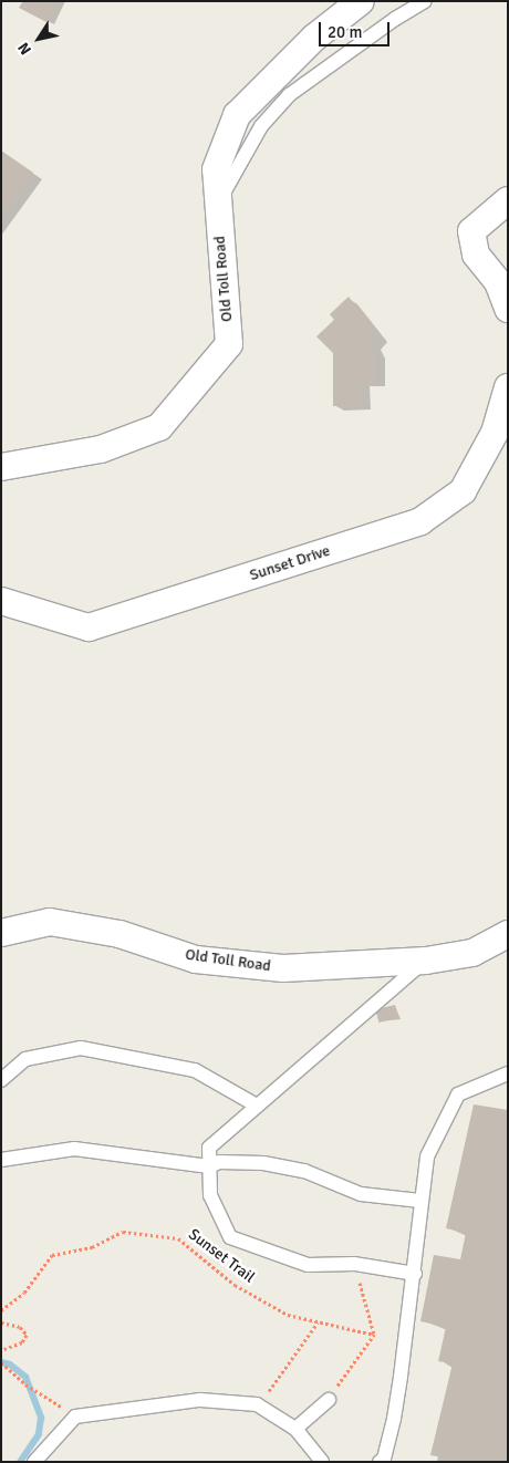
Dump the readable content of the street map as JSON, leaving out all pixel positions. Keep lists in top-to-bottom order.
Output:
{
  "streets": {
    "street": ["Old Toll Road", "Sunset Drive"],
    "path": ["Sunset Trail"]
  },
  "scale_bar": "20 m",
  "north": "bottom left"
}
